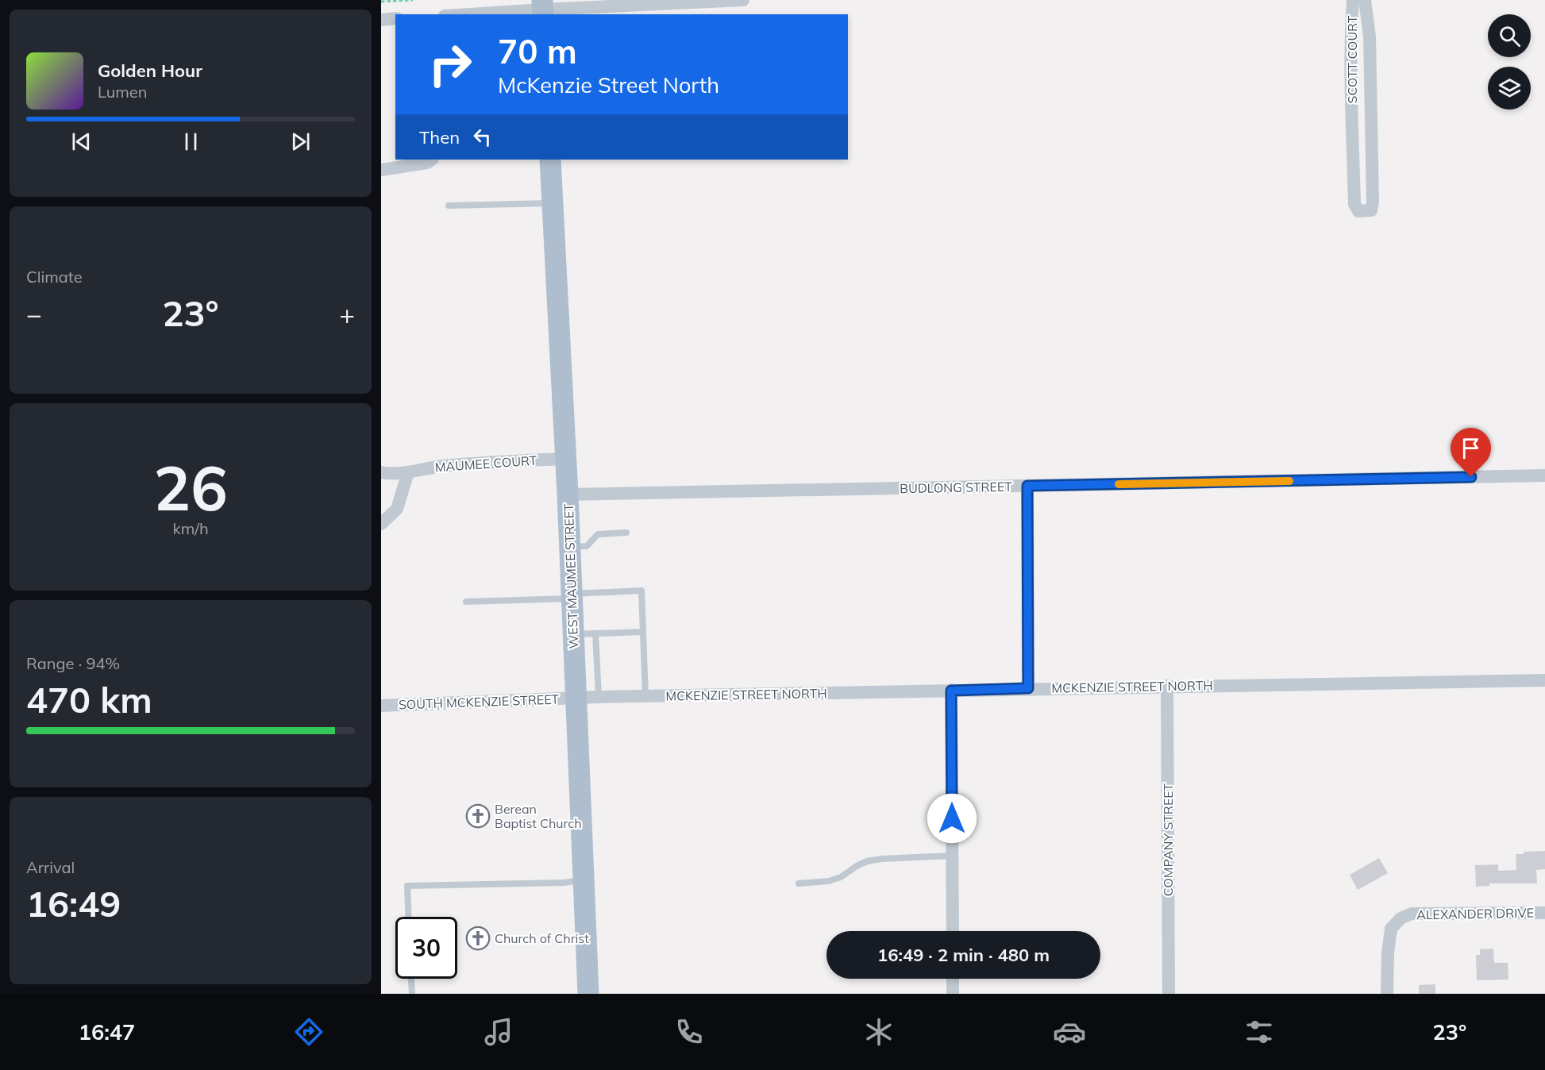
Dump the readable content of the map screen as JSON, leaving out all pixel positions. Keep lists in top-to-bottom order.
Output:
{
  "streets": {
    "main road": ["WEST MAUMEE STREET"],
    "street": [
      "SCOTT COURT",
      "MAUMEE COURT",
      "BUDLONG STREET",
      "MCKENZIE STREET NORTH",
      "SOUTH MCKENZIE STREET",
      "COMPANY STREET",
      "ALEXANDER DRIVE"
    ]
  },
  "crossings": [
    ["MAUMEE COURT", "WEST MAUMEE STREET"],
    ["BUDLONG STREET", "WEST MAUMEE STREET"],
    ["WEST MAUMEE STREET", "MCKENZIE STREET NORTH"],
    ["WEST MAUMEE STREET", "SOUTH MCKENZIE STREET"],
    ["MCKENZIE STREET NORTH", "SOUTH MCKENZIE STREET"],
    ["MCKENZIE STREET NORTH", "COMPANY STREET"]
  ],
  "places": {
    "church": ["Berean Baptist Church", "Church of Christ"]
  },
  "page": {
    "turn": ["70 m", "McKenzie Street North"],
    "song": ["Golden Hour", "Lumen"],
    "then": "Then",
    "tile": [
      "Climate",
      ["26", "km/h"],
      ["Range · 94%", "470 km"],
      ["Arrival", "16:49"]
    ],
    "heat": ["−", "23°", "+"],
    "limit": "30",
    "trip": "16:49 · 2 min · 480 m",
    "tabs": ["16:47", "23°"]
  }
}
